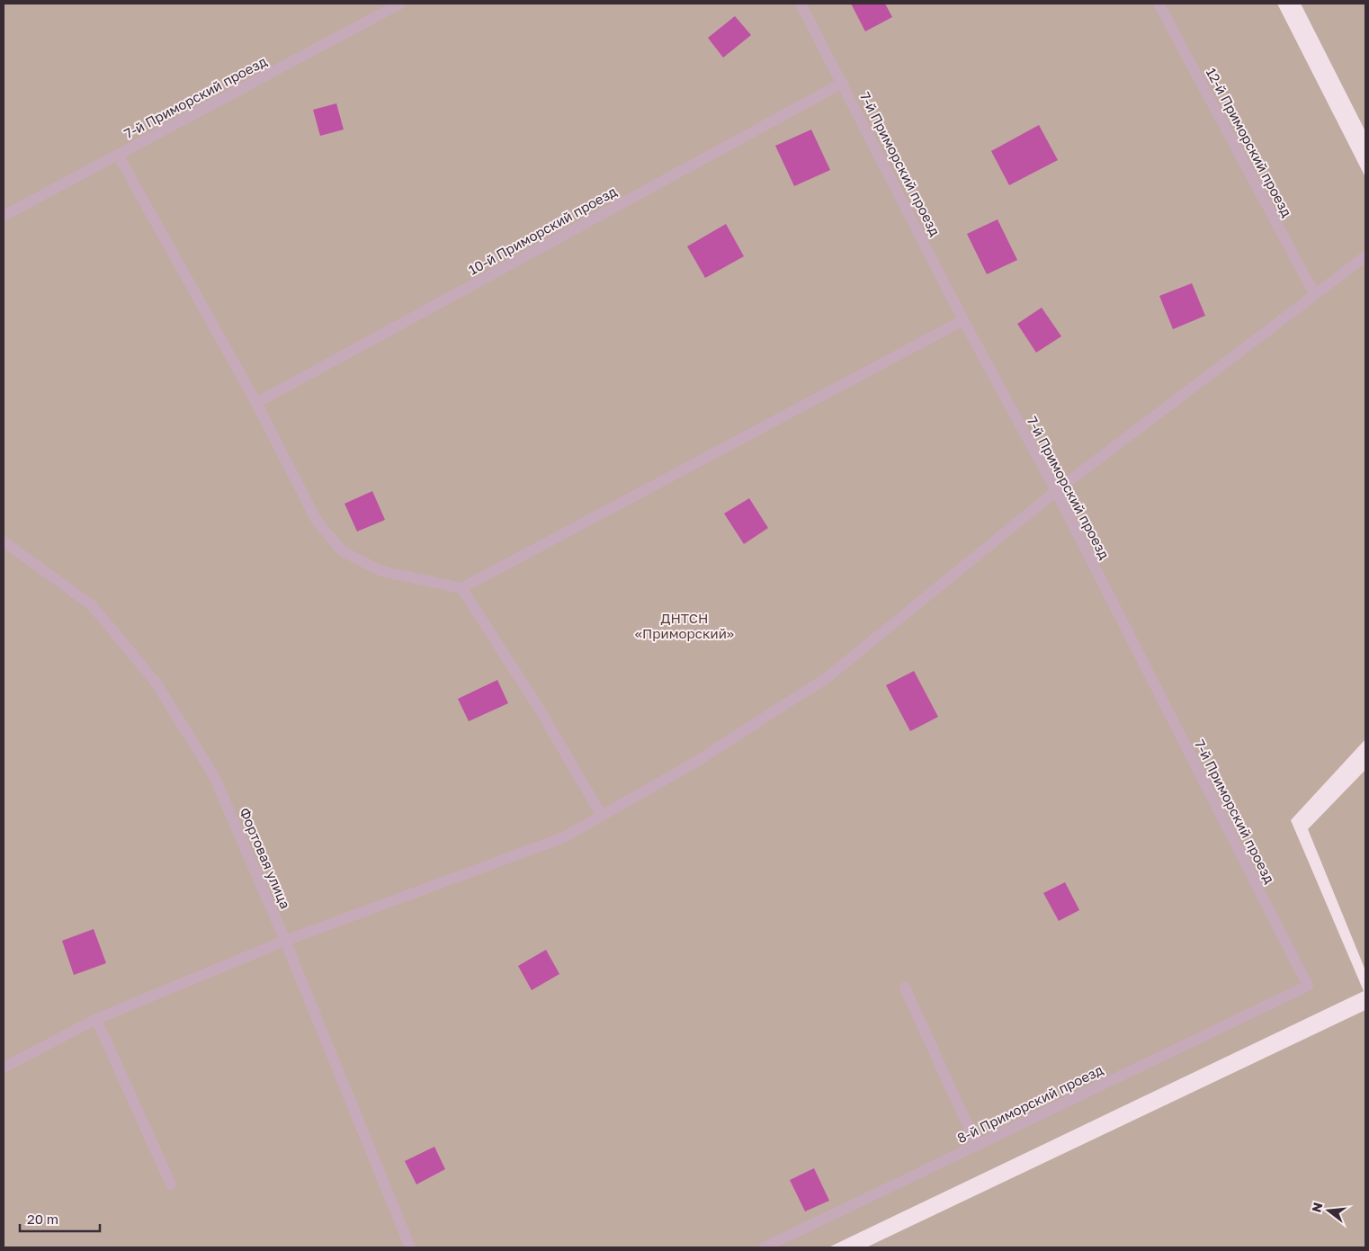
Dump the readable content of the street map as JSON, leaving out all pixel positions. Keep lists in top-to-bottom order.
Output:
{
  "streets": {
    "street": [
      "7-й Приморский проезд",
      "12-й Приморский проезд",
      "10-й Приморский проезд",
      "Фортовая улица",
      "8-й Приморский проезд"
    ]
  },
  "crossings": [
    ["7-й Приморский проезд", "10-й Приморский проезд"],
    ["7-й Приморский проезд", "8-й Приморский проезд"]
  ],
  "parks": ["ДНТСН «Приморский»"],
  "scale_bar": "20 m",
  "north": "left"
}
